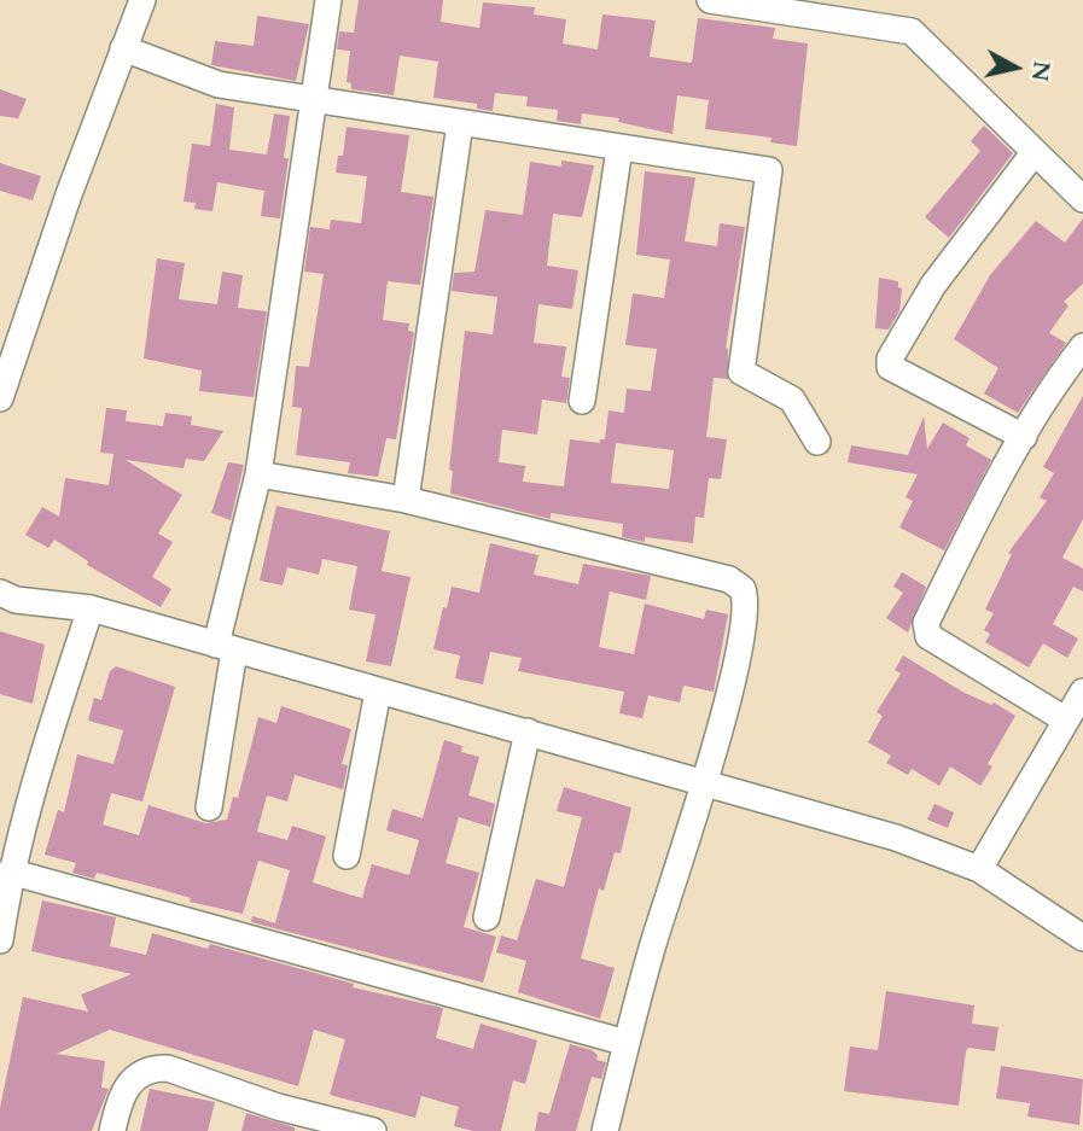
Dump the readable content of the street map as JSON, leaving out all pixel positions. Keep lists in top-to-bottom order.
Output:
{
  "north": "right"
}
